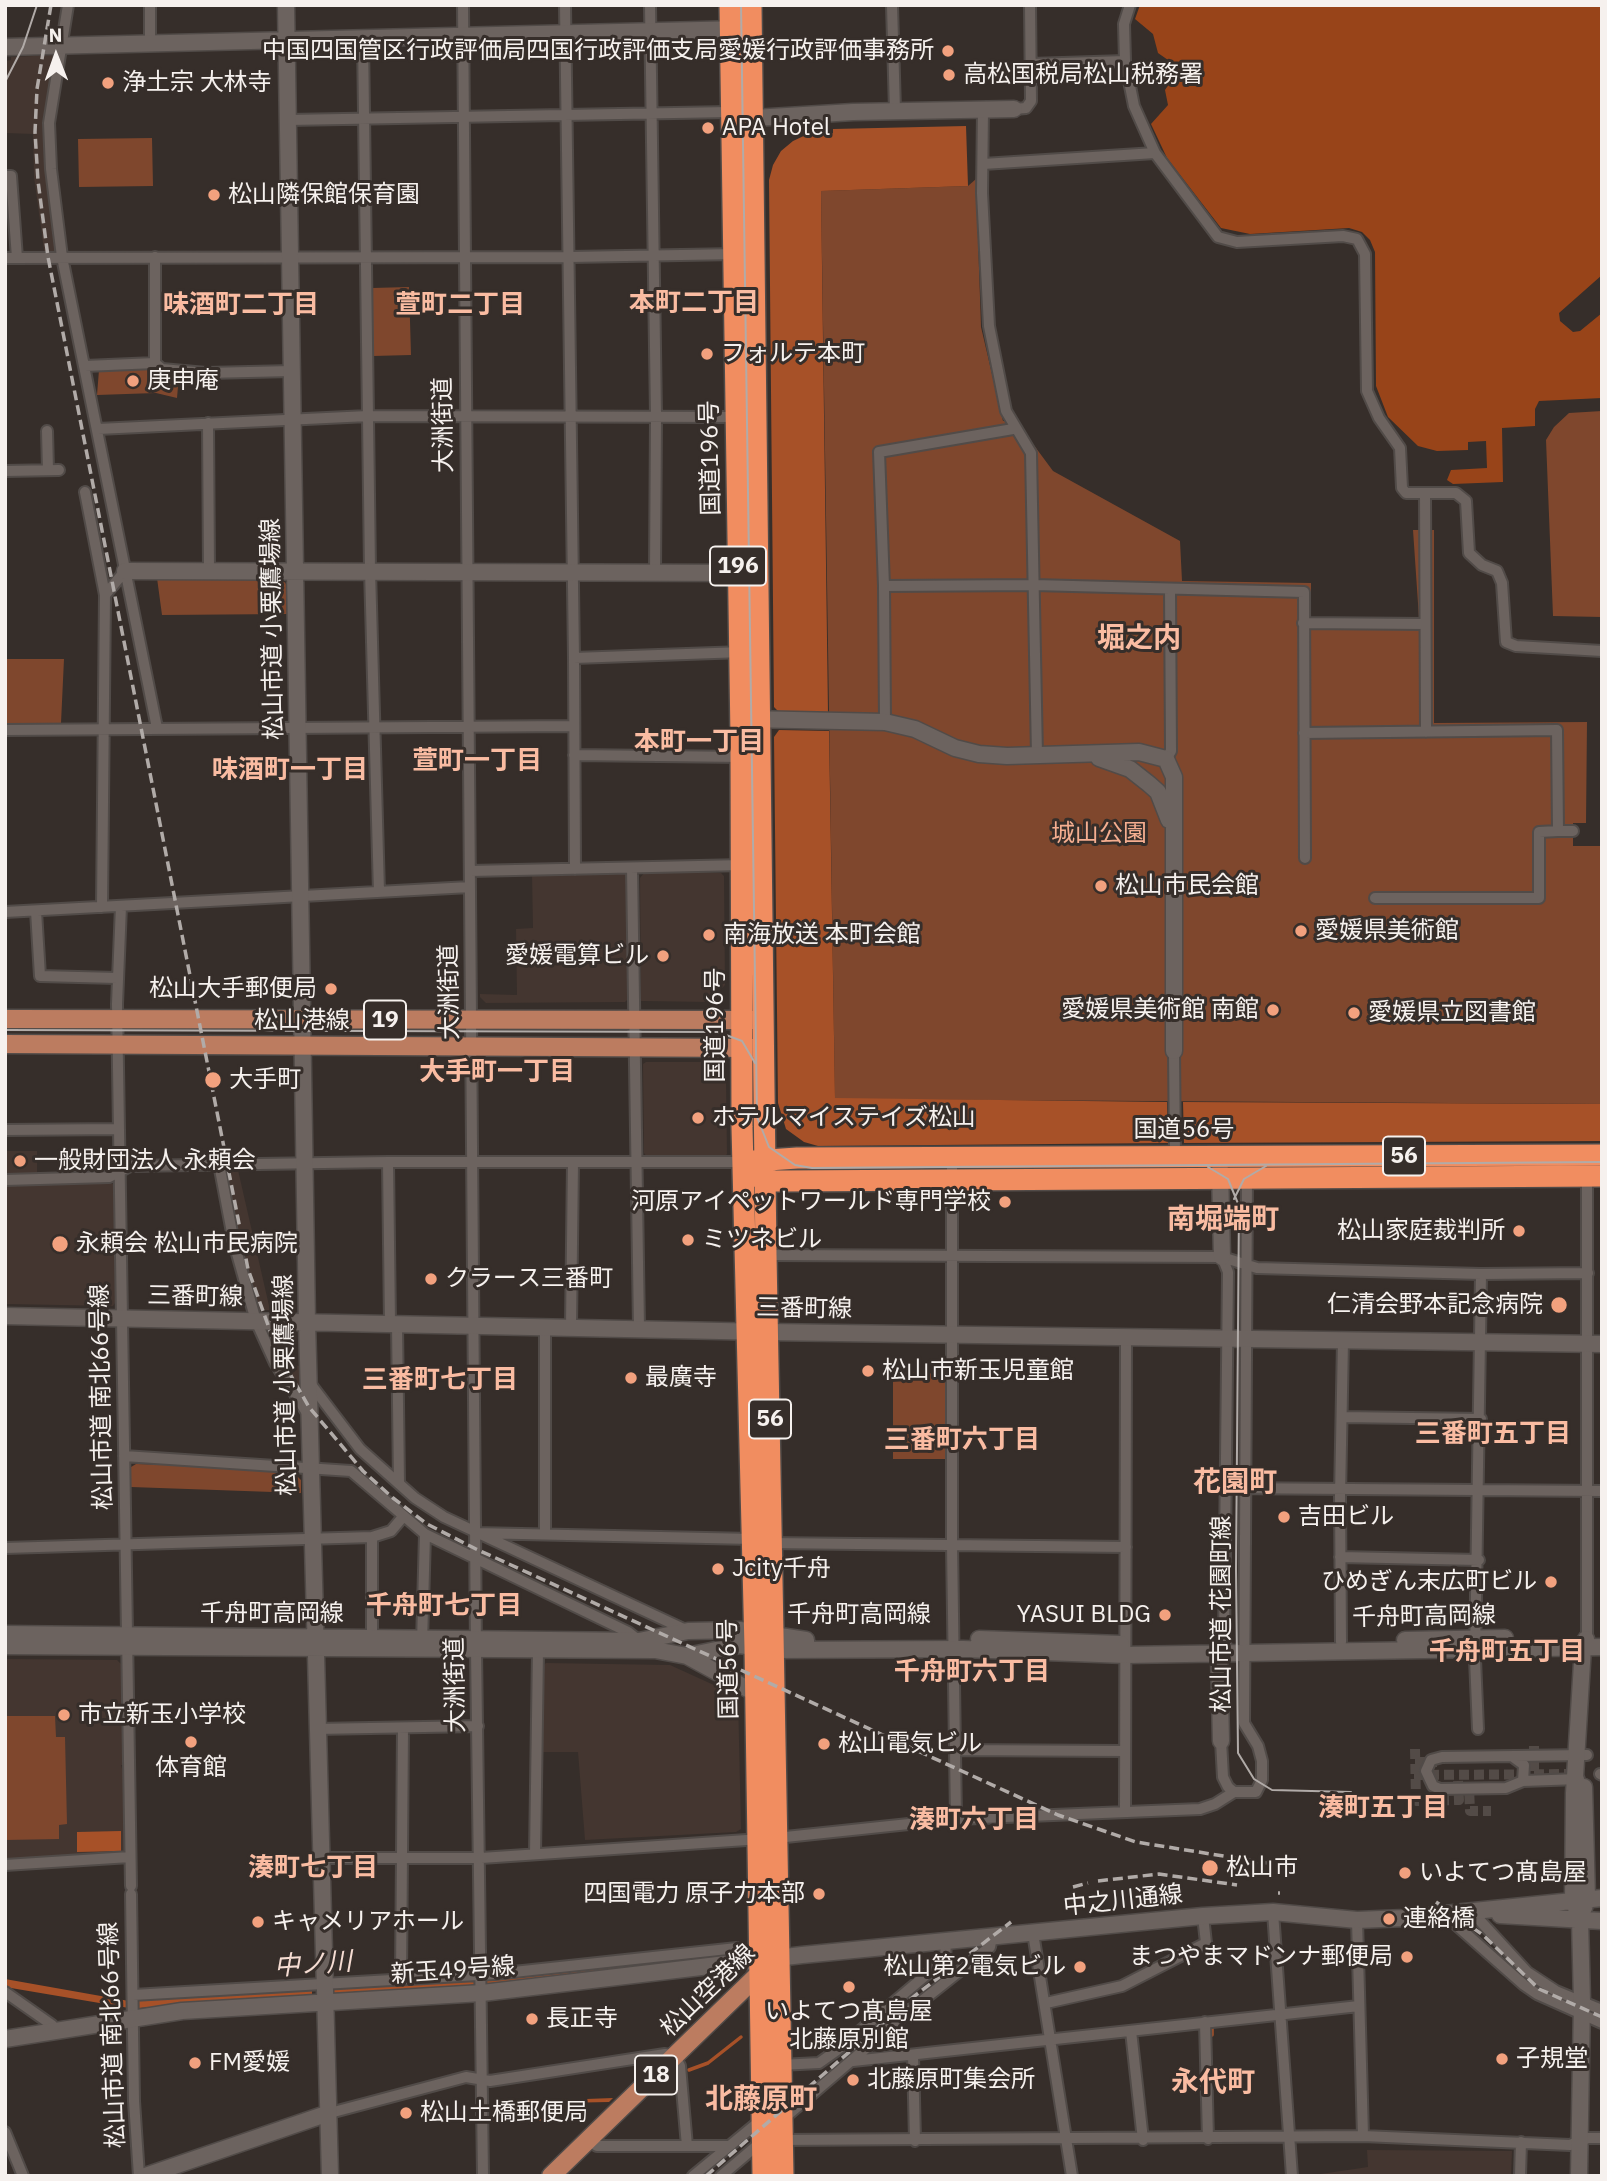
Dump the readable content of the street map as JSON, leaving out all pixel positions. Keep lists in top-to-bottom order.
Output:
{
  "streets": {
    "highway": [
      "国道196号",
      "196",
      "国道56号",
      "56"
    ],
    "main road": [
      "19",
      "松山港線",
      "松山空港線",
      "18"
    ],
    "street": [
      "大洲街道",
      "松山市道 小栗鷹場線",
      "三番町線",
      "松山市道 南北66号線",
      "千舟町高岡線",
      "松山市道 花園町線",
      "中之川通線",
      "新玉49号線"
    ]
  },
  "crossings": [
    ["大洲街道", "松山港線"],
    ["大洲街道", "三番町線"],
    ["大洲街道", "千舟町高岡線"],
    ["大洲街道", "新玉49号線"],
    ["国道196号", "松山港線"],
    ["国道196号", "国道56号"],
    ["松山市道 小栗鷹場線", "松山港線"],
    ["松山市道 小栗鷹場線", "三番町線"],
    ["松山市道 小栗鷹場線", "千舟町高岡線"],
    ["松山市道 小栗鷹場線", "新玉49号線"],
    ["松山港線", "松山市道 南北66号線"],
    ["国道56号", "三番町線"],
    ["国道56号", "千舟町高岡線"],
    ["国道56号", "松山市道 花園町線"],
    ["国道56号", "中之川通線"],
    ["国道56号", "新玉49号線"],
    ["国道56号", "松山空港線"],
    ["三番町線", "松山市道 南北66号線"],
    ["三番町線", "松山市道 花園町線"],
    ["松山市道 南北66号線", "千舟町高岡線"],
    ["松山市道 南北66号線", "新玉49号線"],
    ["千舟町高岡線", "松山市道 花園町線"],
    ["中之川通線", "新玉49号線"],
    ["中之川通線", "松山空港線"],
    ["新玉49号線", "松山空港線"]
  ],
  "districts": [
    "本町二丁目",
    "味酒町二丁目",
    "萱町二丁目",
    "堀之内",
    "本町一丁目",
    "萱町一丁目",
    "味酒町一丁目",
    "大手町一丁目",
    "南堀端町",
    "三番町七丁目",
    "三番町五丁目",
    "三番町六丁目",
    "花園町",
    "千舟町七丁目",
    "千舟町五丁目",
    "千舟町六丁目",
    "湊町五丁目",
    "湊町六丁目",
    "湊町七丁目",
    "永代町",
    "北藤原町"
  ],
  "water": ["中ノ川"],
  "parks": ["城山公園"],
  "places": [
    "中国四国管区行政評価局四国行政評価支局愛媛行政評価事務所",
    "高松国税局松山税務署",
    "浄土宗 大林寺",
    "APA Hotel",
    "松山隣保館保育園",
    "フォルテ本町",
    "庚申庵",
    "松山市民会館",
    "愛媛県美術館",
    "南海放送 本町会館",
    "愛媛電算ビル",
    "松山大手郵便局",
    "愛媛県美術館 南館",
    "愛媛県立図書館",
    "大手町",
    "ホテルマイステイズ松山",
    "一般財団法人 永頼会",
    "河原アイペットワールド専門学校",
    "松山家庭裁判所",
    "ミツネビル",
    "永頼会 松山市民病院",
    "クラース三番町",
    "仁清会野本記念病院",
    "松山市新玉児童館",
    "最廣寺",
    "吉田ビル",
    "Jcity千舟",
    "ひめぎん末広町ビル",
    "YASUI BLDG",
    "市立新玉小学校",
    "体育館",
    "松山電気ビル",
    "松山市",
    "いよてつ髙島屋",
    "四国電力 原子力本部",
    "連絡橋",
    "キャメリアホール",
    "まつやまマドンナ郵便局",
    "松山第2電気ビル",
    "いよてつ髙島屋 北藤原別館",
    "長正寺",
    "子規堂",
    "FM愛媛",
    "北藤原町集会所",
    "松山土橋郵便局"
  ],
  "north": "top"
}
